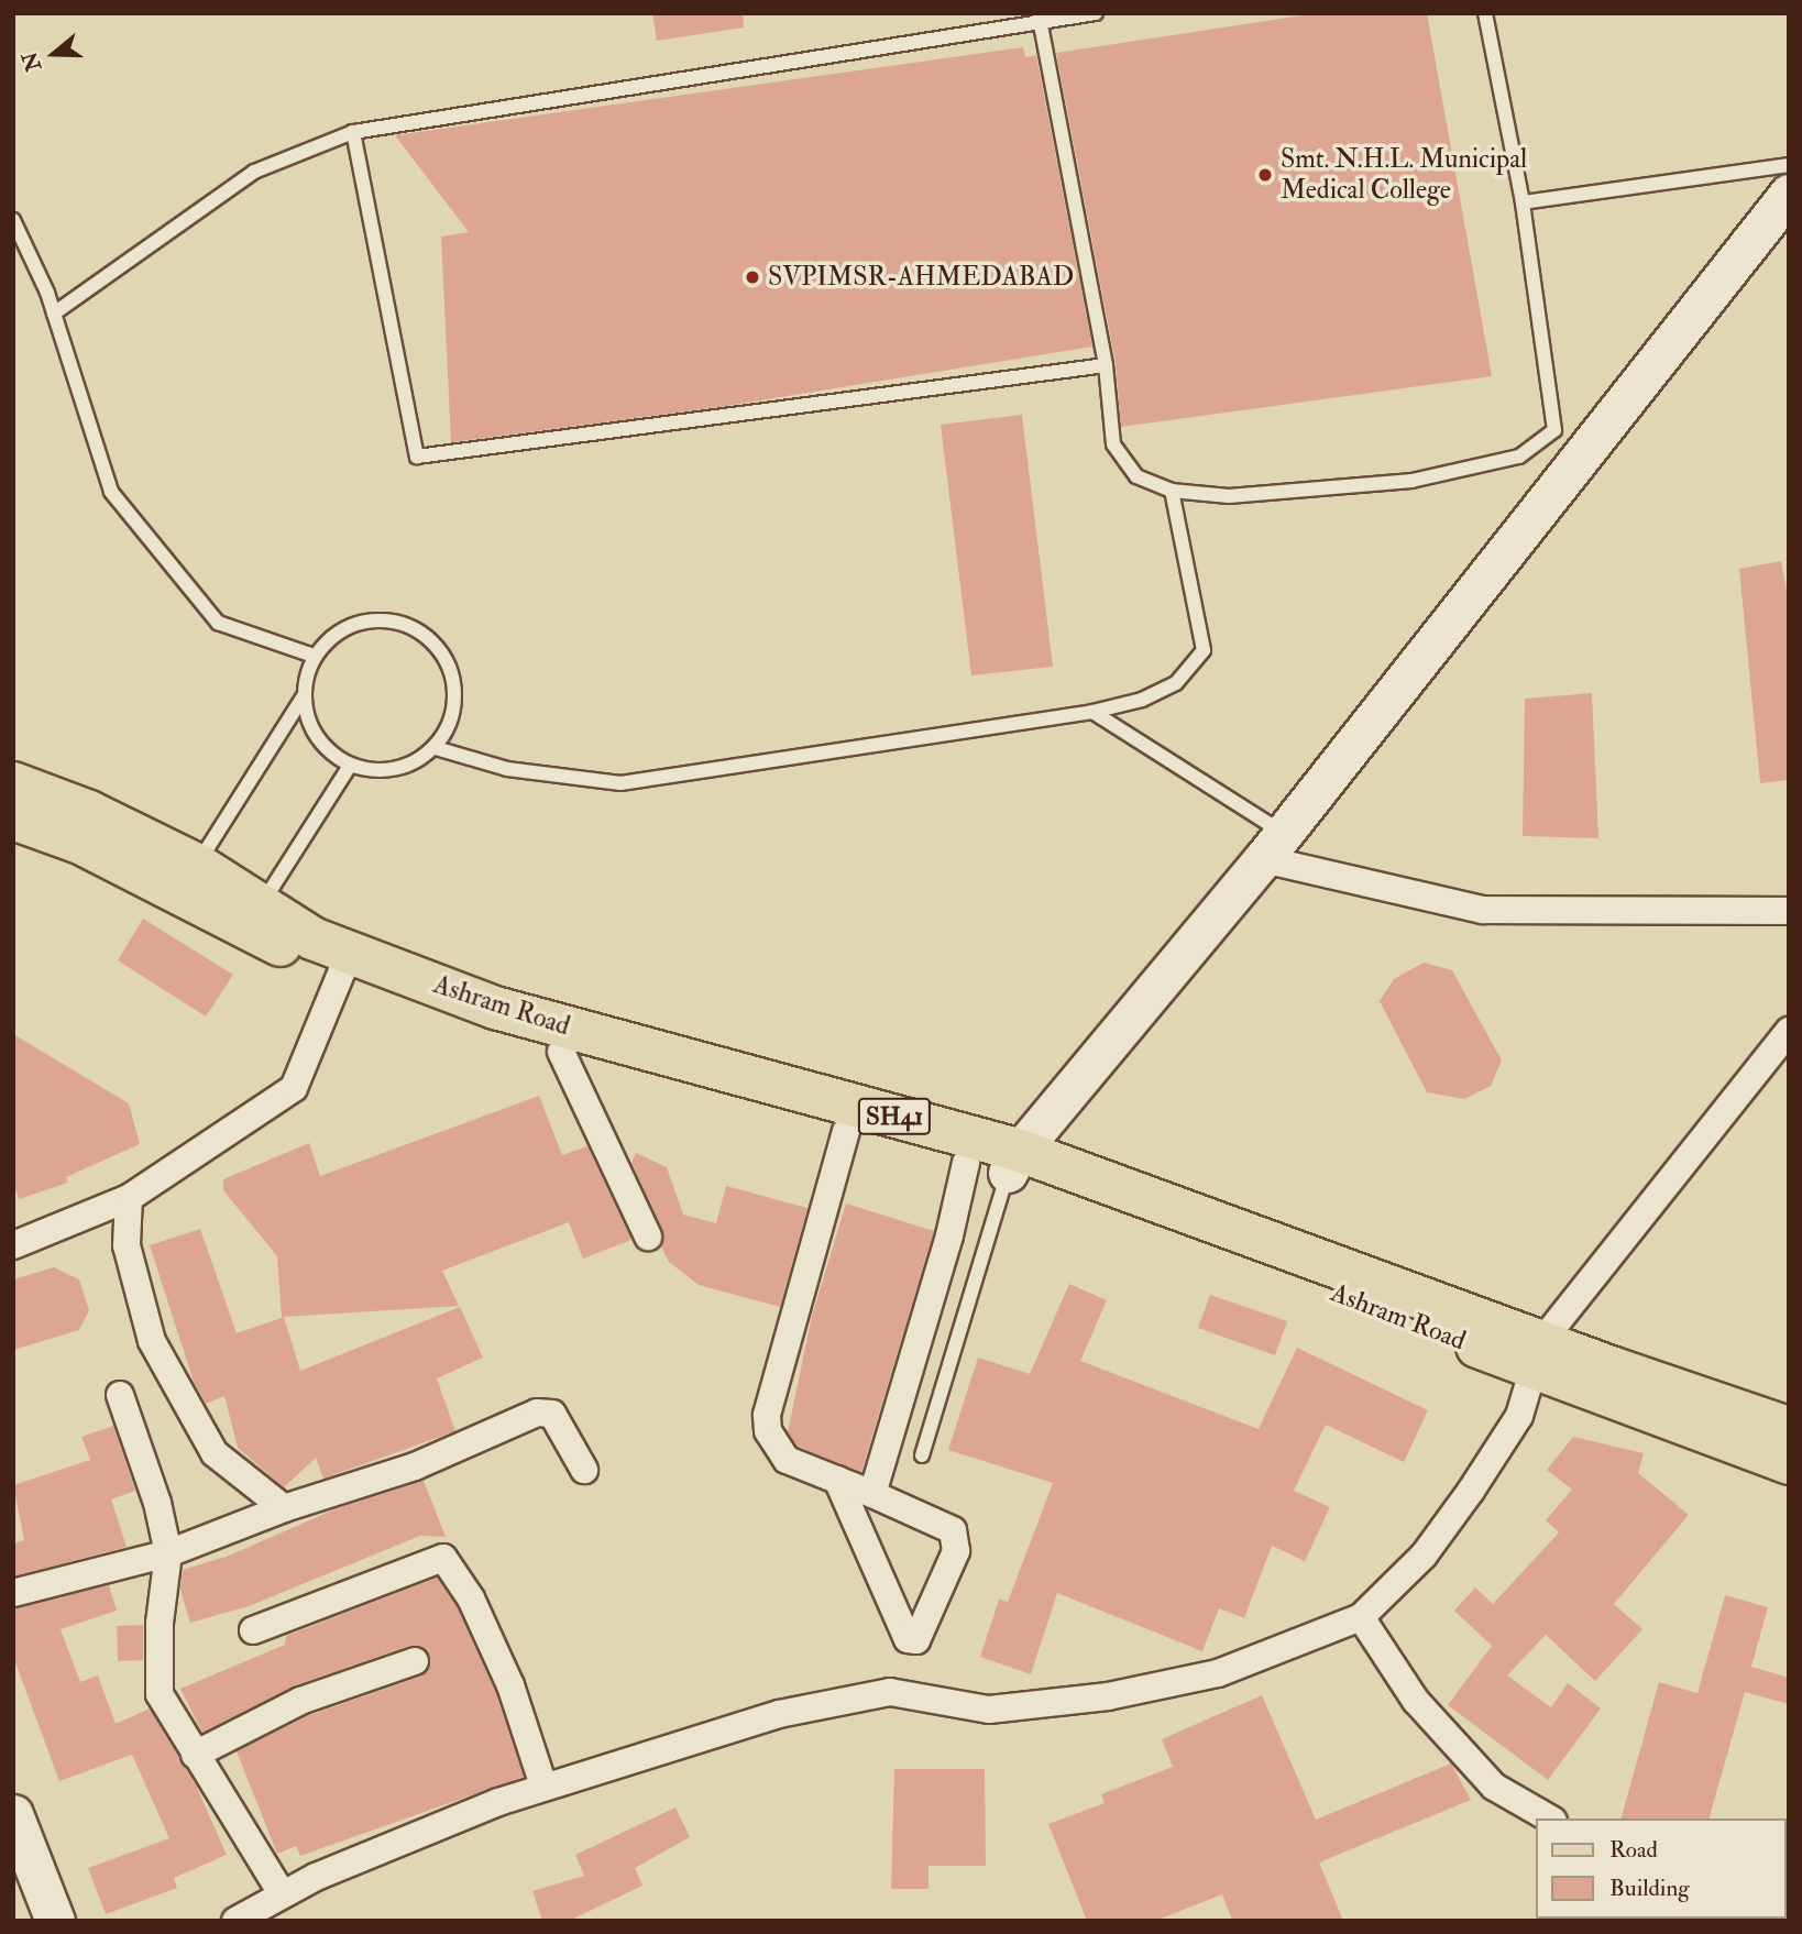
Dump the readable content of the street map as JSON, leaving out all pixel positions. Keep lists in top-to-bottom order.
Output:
{
  "streets": {
    "main road": ["Ashram Road", "SH41"]
  },
  "places": ["Smt. N.H.L. Municipal Medical College", "SVPIMSR-AHMEDABAD"],
  "legend": ["Road", "Building"],
  "north": "left"
}
